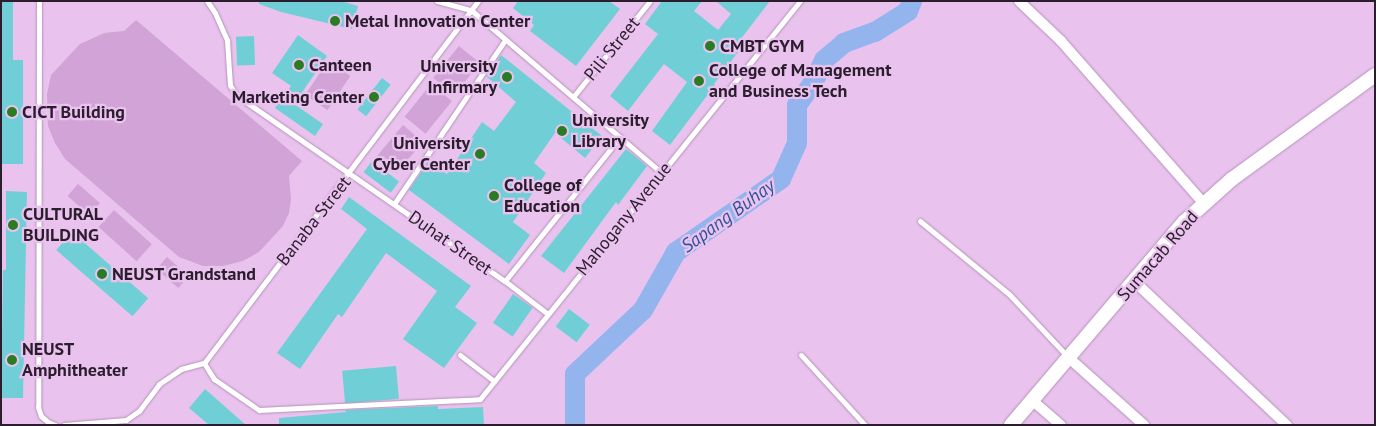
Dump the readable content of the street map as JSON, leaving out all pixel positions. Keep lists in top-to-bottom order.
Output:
{
  "streets": {
    "main road": ["Sumacab Road"],
    "lane": [
      "Pili Street",
      "Mahogany Avenue",
      "Banaba Street",
      "Duhat Street"
    ]
  },
  "crossings": [
    ["Mahogany Avenue", "Banaba Street"],
    ["Mahogany Avenue", "Duhat Street"],
    ["Banaba Street", "Duhat Street"]
  ],
  "water": ["Sapang Buhay"],
  "places": [
    "Metal Innovation Center",
    "CMBT GYM",
    "Canteen",
    "University Infirmary",
    "College of Management and Business Tech",
    "Marketing Center",
    "CICT Building",
    "University Library",
    "University Cyber Center",
    "College of Education",
    "CULTURAL BUILDING",
    "NEUST Grandstand",
    "NEUST Amphitheater"
  ]
}
